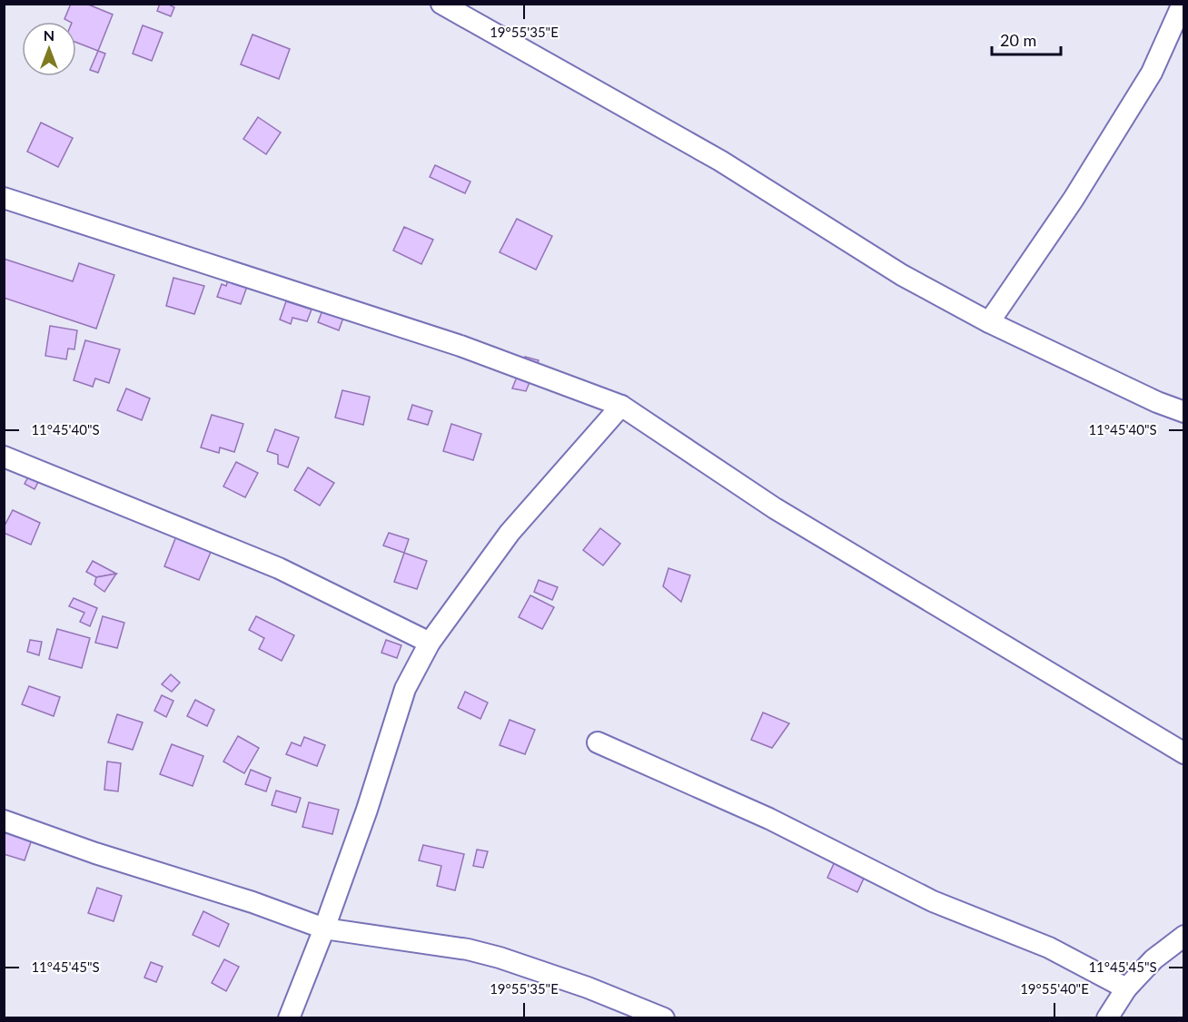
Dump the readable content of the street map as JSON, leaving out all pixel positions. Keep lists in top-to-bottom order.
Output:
{
  "scale_bar": "20 m",
  "north": "top",
  "coordinates": [
    "19°55'35\"E",
    "11°45'40\"S",
    "11°45'45\"S",
    "19°55'40\"E"
  ]
}
